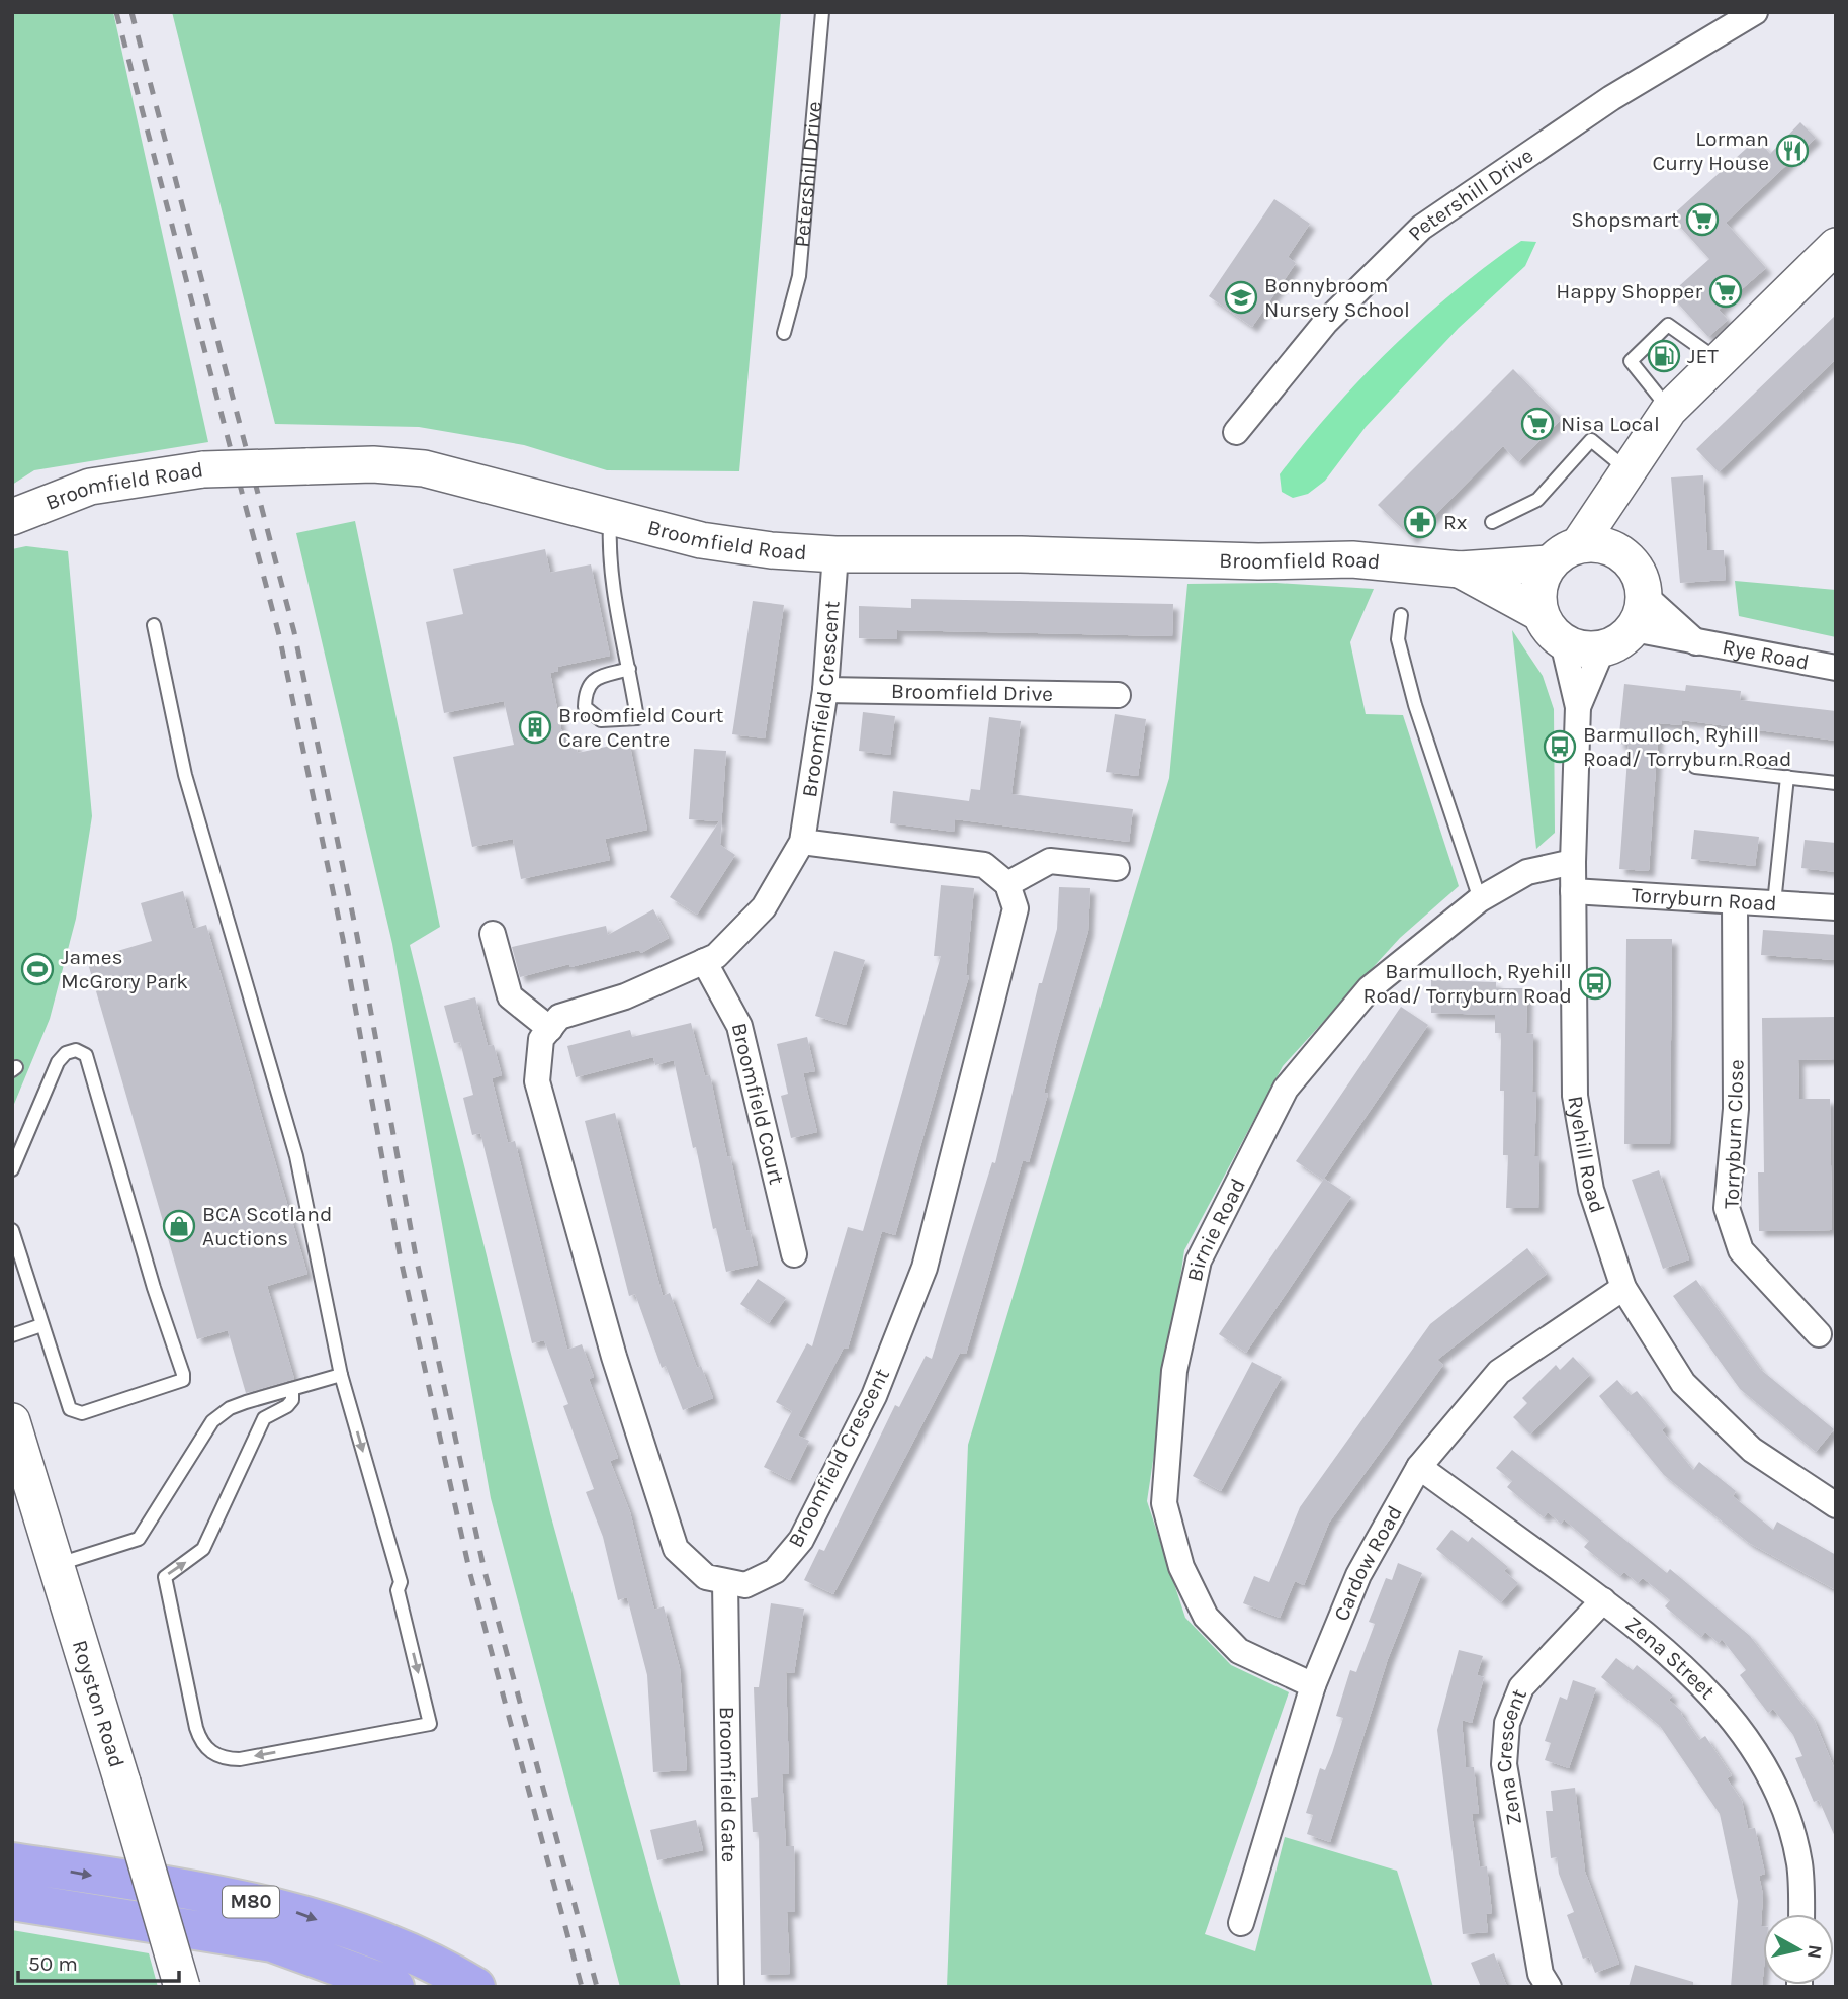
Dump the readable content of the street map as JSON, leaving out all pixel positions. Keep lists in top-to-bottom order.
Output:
{
  "streets": {
    "highway": ["M80"],
    "street": [
      "Petershill Drive",
      "Broomfield Road",
      "Rye Road",
      "Broomfield Drive",
      "Broomfield Crescent",
      "Torryburn Road",
      "Broomfield Court",
      "Torryburn Close",
      "Ryehill Road",
      "Birnie Road",
      "Cardow Road",
      "Zena Street",
      "Royston Road",
      "Zena Crescent",
      "Broomfield Gate"
    ]
  },
  "crossings": [
    ["Broomfield Road", "Rye Road"],
    ["Broomfield Road", "Broomfield Crescent"],
    ["Broomfield Road", "Ryehill Road"],
    ["Rye Road", "Ryehill Road"],
    ["Broomfield Drive", "Broomfield Crescent"],
    ["Broomfield Crescent", "Broomfield Court"],
    ["Broomfield Crescent", "Broomfield Gate"],
    ["Torryburn Road", "Torryburn Close"],
    ["Torryburn Road", "Ryehill Road"],
    ["Ryehill Road", "Birnie Road"],
    ["Ryehill Road", "Cardow Road"],
    ["Birnie Road", "Cardow Road"],
    ["Cardow Road", "Zena Street"],
    ["Zena Street", "Zena Crescent"]
  ],
  "places": {
    "restaurant": ["Lorman Curry House"],
    "supermarket": ["Shopsmart", "Happy Shopper", "Nisa Local"],
    "school or university": ["Bonnybroom Nursery School"],
    "fuel station": ["JET"],
    "pharmacy": ["Rx"],
    "building": ["Broomfield Court Care Centre"],
    "bus stop": ["Barmulloch, Ryhill Road/ Torryburn Road", "Barmulloch, Ryehill Road/ Torryburn Road"],
    "sports": ["James McGrory Park"],
    "shop": ["BCA Scotland Auctions"]
  },
  "scale_bar": "50 m",
  "north": "right"
}
